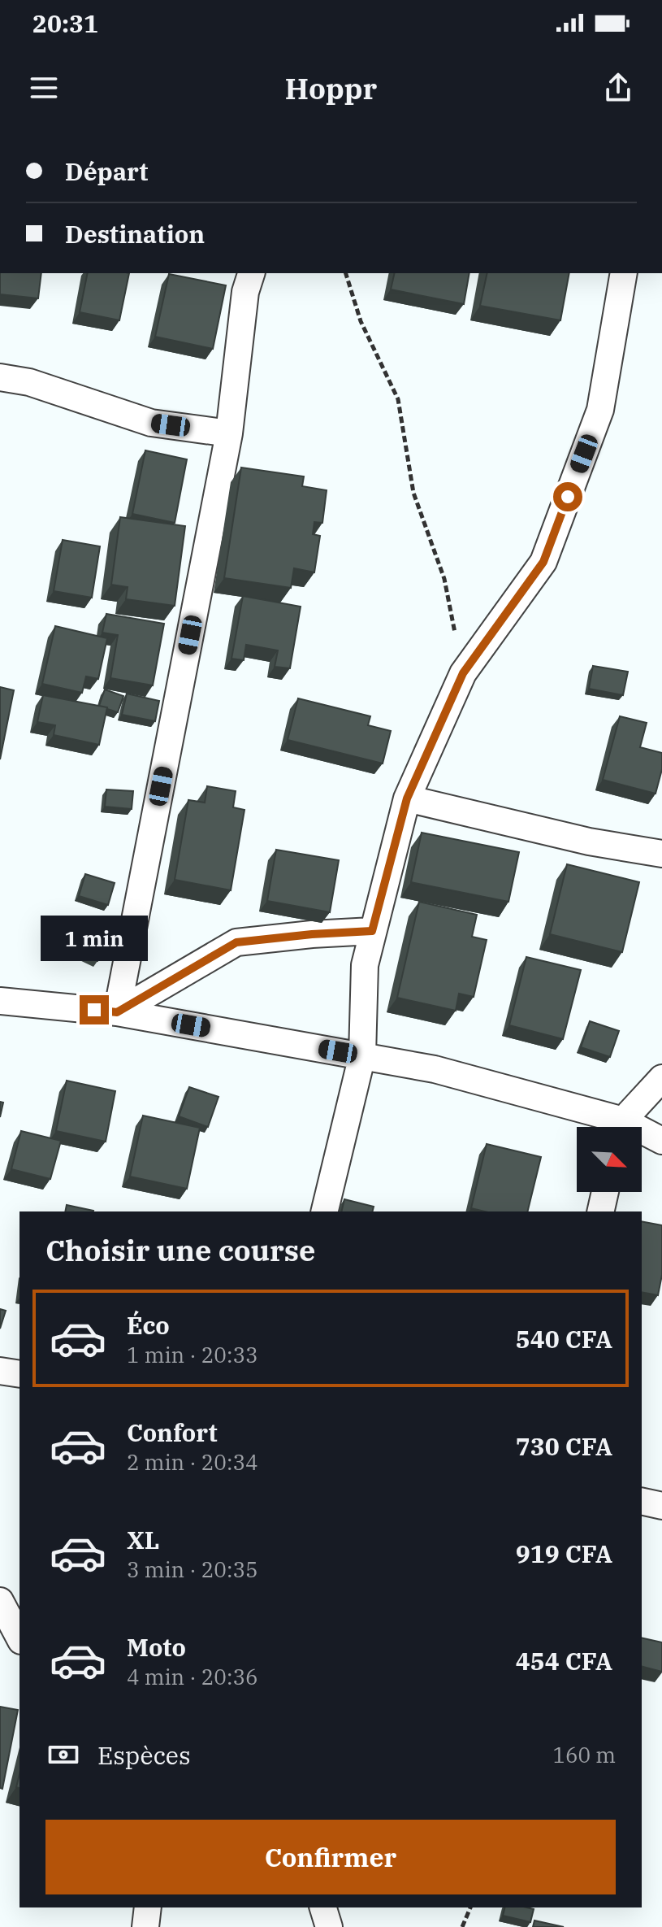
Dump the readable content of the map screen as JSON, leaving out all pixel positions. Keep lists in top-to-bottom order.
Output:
{
  "north": "bottom right",
  "page": {
    "status": "20:31",
    "header": "Hoppr",
    "banner": ["Départ", "Destination"],
    "bubble": "1 min",
    "heading": "Choisir une course",
    "list": [
      {
        "name": "Éco",
        "note": "1 min · 20:33",
        "value": "540 CFA"
      },
      {
        "name": "Confort",
        "note": "2 min · 20:34",
        "value": "730 CFA"
      },
      {
        "name": "XL",
        "note": "3 min · 20:35",
        "value": "919 CFA"
      },
      {
        "name": "Moto",
        "note": "4 min · 20:36",
        "value": "454 CFA"
      }
    ],
    "pay": ["Espèces", "160 m"],
    "buttons": "Confirmer"
  }
}
